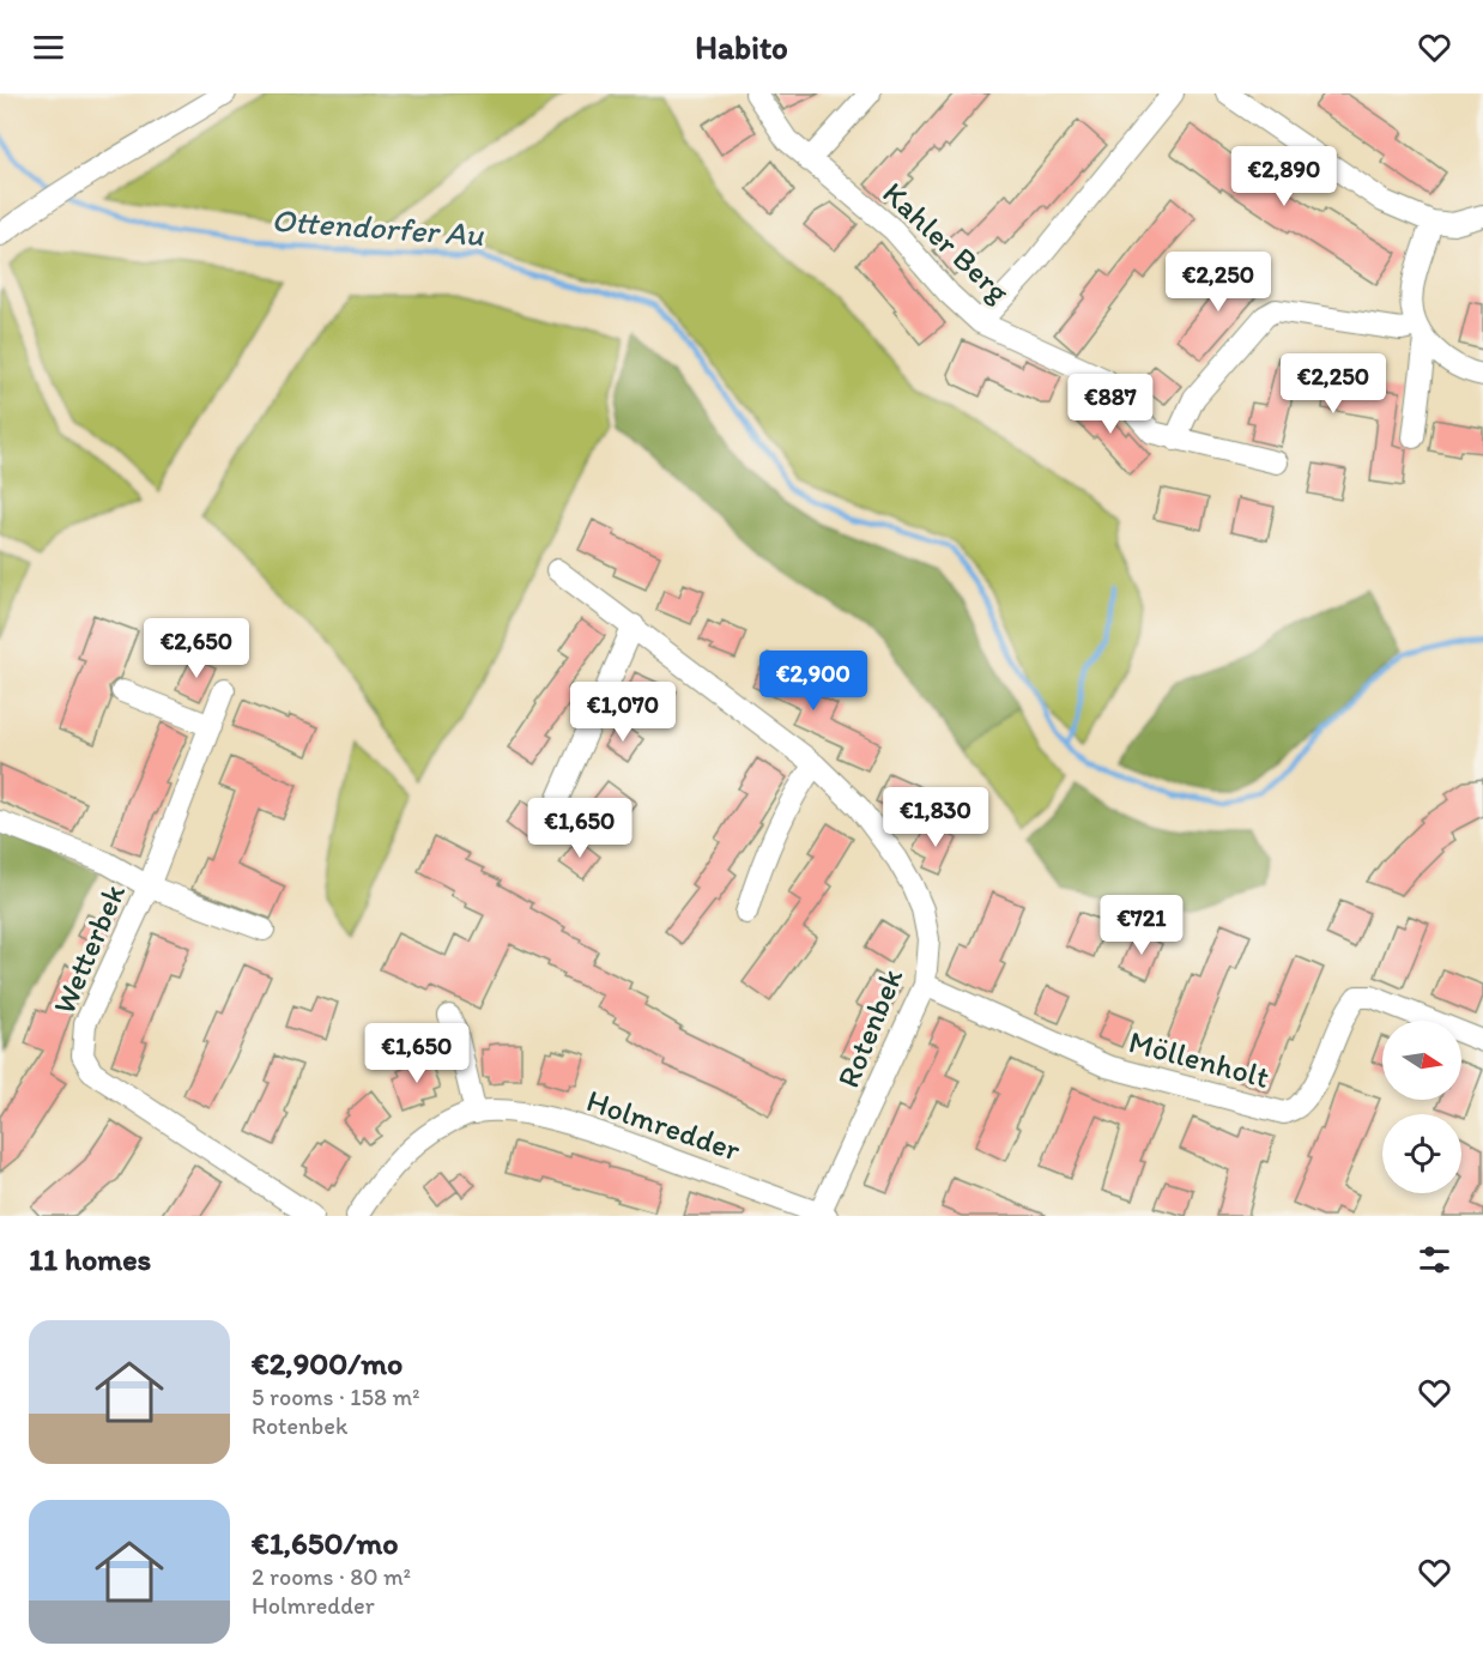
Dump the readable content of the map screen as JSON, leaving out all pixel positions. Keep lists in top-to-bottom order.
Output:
{
  "streets": {
    "street": [
      "Kahler Berg",
      "Wetterbek",
      "Rotenbek",
      "Möllenholt",
      "Holmredder"
    ]
  },
  "crossings": [
    ["Rotenbek", "Möllenholt"],
    ["Rotenbek", "Holmredder"]
  ],
  "water": ["Ottendorfer Au"],
  "north": "right",
  "page": {
    "header": "Habito",
    "price": [
      "€2,890",
      "€2,250",
      "€2,250",
      "€887",
      "€2,650",
      "€2,900",
      "€1,070",
      "€1,830",
      "€1,650",
      "€721",
      "€1,650"
    ],
    "heading": "11 homes",
    "list": [
      {
        "name": "€2,900/mo",
        "note": "5 rooms · 158 m² · Rotenbek"
      },
      {
        "name": "€1,650/mo",
        "note": "2 rooms · 80 m² · Holmredder"
      }
    ]
  }
}
